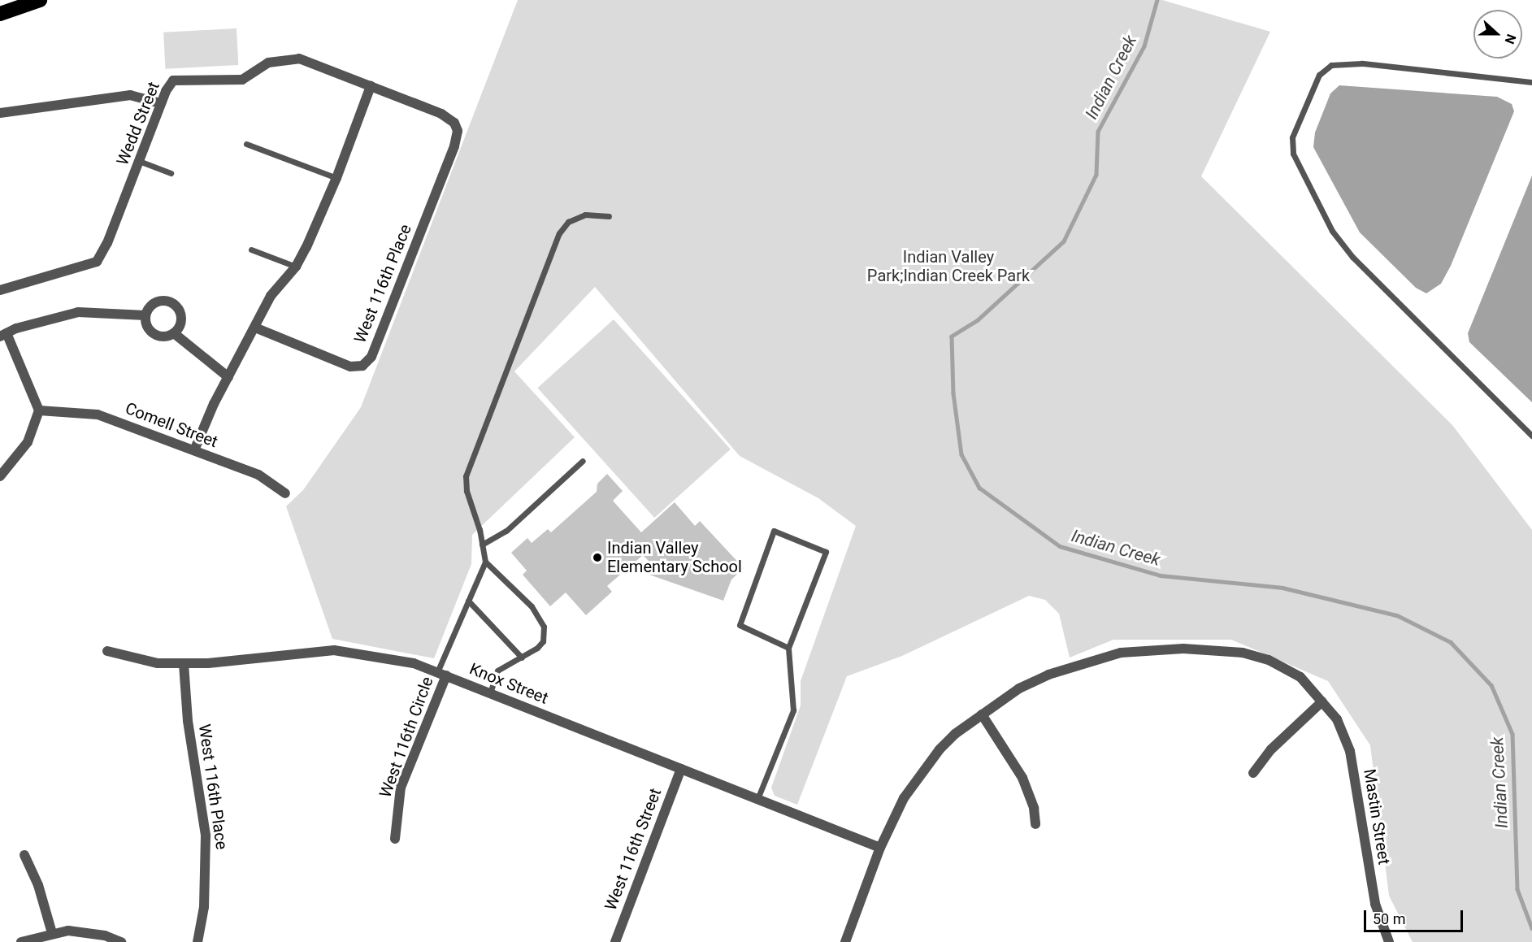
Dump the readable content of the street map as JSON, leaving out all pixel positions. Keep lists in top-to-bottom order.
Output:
{
  "streets": {
    "street": [
      "Wedd Street",
      "West 116th Place",
      "Comell Street",
      "Knox Street",
      "West 116th Circle",
      "Mastin Street",
      "West 116th Street"
    ]
  },
  "crossings": [
    ["Wedd Street", "West 116th Place"],
    ["West 116th Place", "Knox Street"],
    ["Knox Street", "West 116th Circle"],
    ["Knox Street", "Mastin Street"],
    ["Knox Street", "West 116th Street"]
  ],
  "water": ["Indian Creek"],
  "parks": ["Indian Valley Park;Indian Creek Park"],
  "places": ["Indian Valley Elementary School"],
  "scale_bar": "50 m",
  "north": "right"
}
